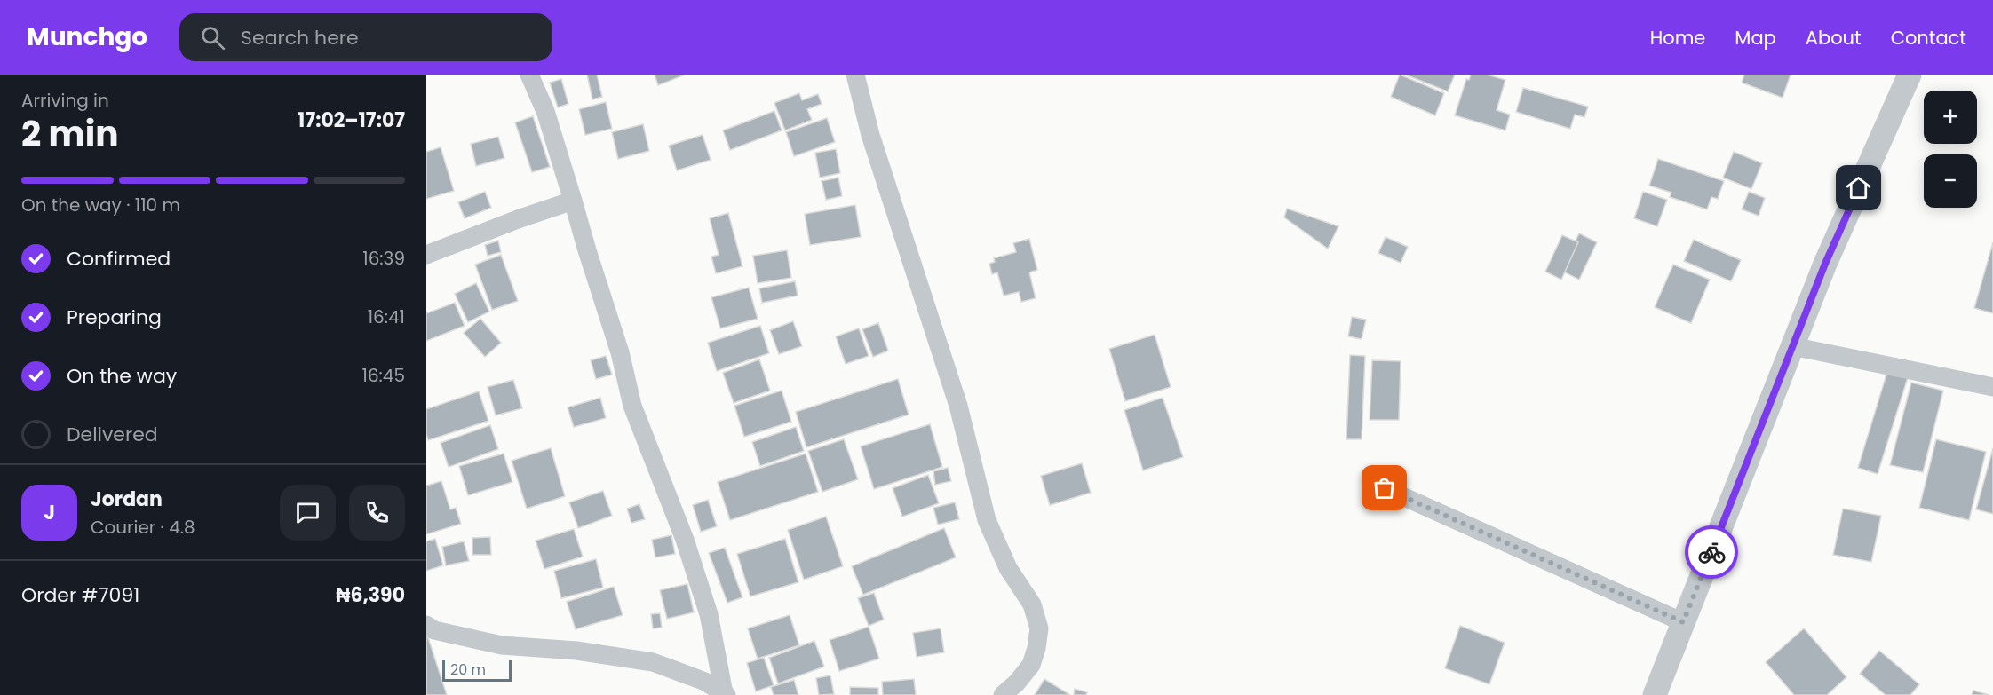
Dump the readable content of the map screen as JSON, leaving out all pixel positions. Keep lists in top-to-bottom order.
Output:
{
  "scale_bar": "20 m",
  "page": {
    "header": "Munchgo",
    "search": "Search here",
    "nav": [
      "Home",
      "Map",
      "About",
      "Contact"
    ],
    "heading": ["2 min", "Arriving in", "17:02–17:07"],
    "panel": [
      "Jordan",
      "Courier · 4.8",
      "Order #7091",
      "₦6,390"
    ],
    "map_buttons": ["+", "−"],
    "bar": "On the way · 110 m",
    "list": [
      ["Confirmed", "16:39"],
      ["Preparing", "16:41"],
      ["On the way", "16:45"],
      "Delivered"
    ],
    "round": "J",
    "scale": "20 m"
  }
}
